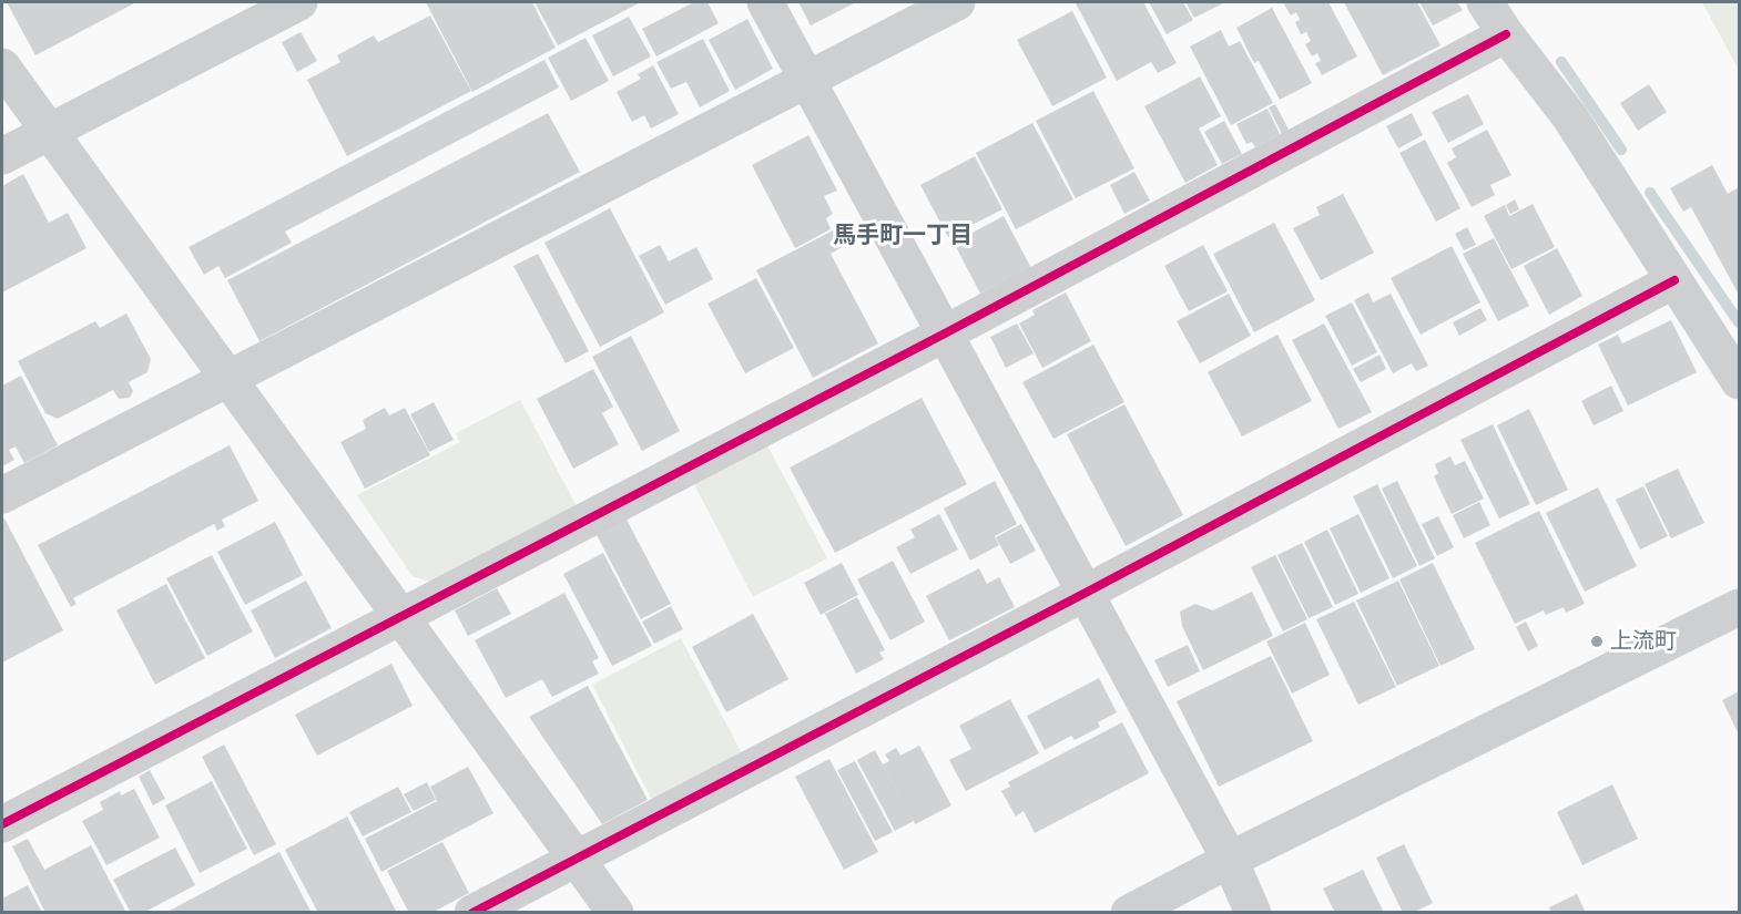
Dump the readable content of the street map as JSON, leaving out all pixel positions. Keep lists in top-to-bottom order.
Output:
{
  "districts": ["馬手町一丁目"],
  "places": ["上流町"]
}
